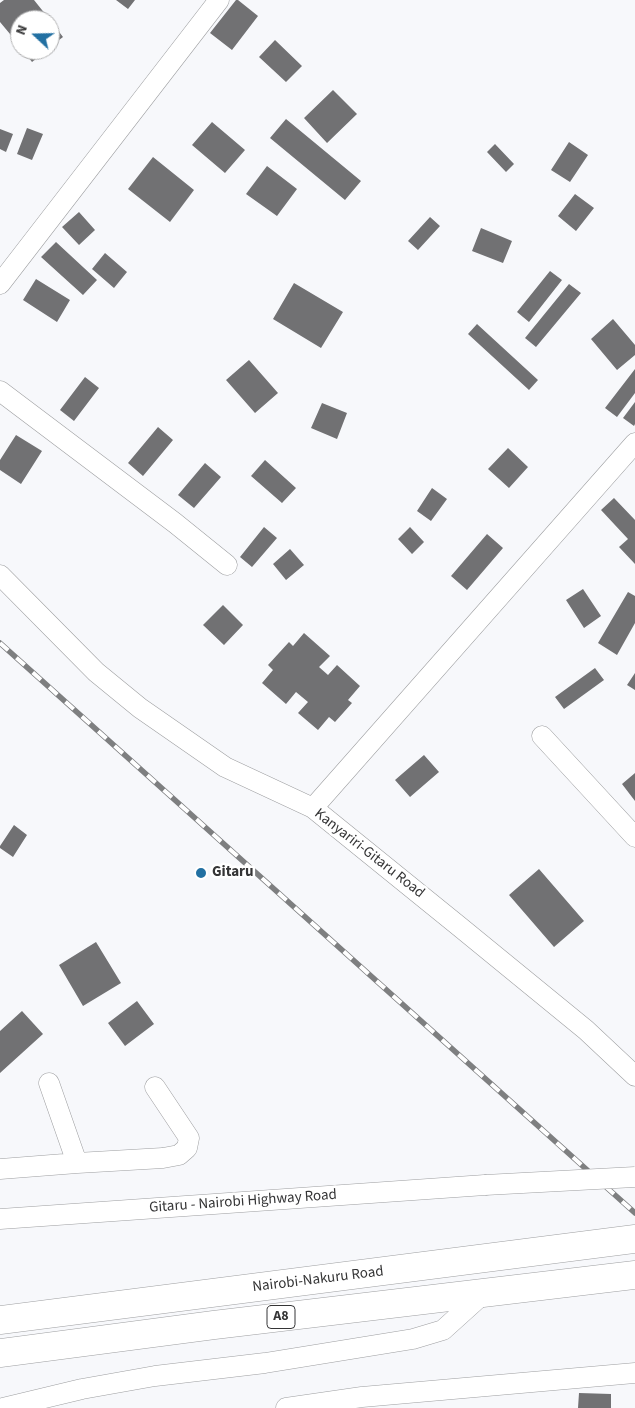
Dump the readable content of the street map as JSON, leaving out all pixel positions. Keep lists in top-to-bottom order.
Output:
{
  "streets": {
    "highway": ["Nairobi-Nakuru Road", "A8"],
    "street": ["Kanyariri-Gitaru Road", "Gitaru - Nairobi Highway Road"]
  },
  "places": ["Gitaru"],
  "north": "left"
}
